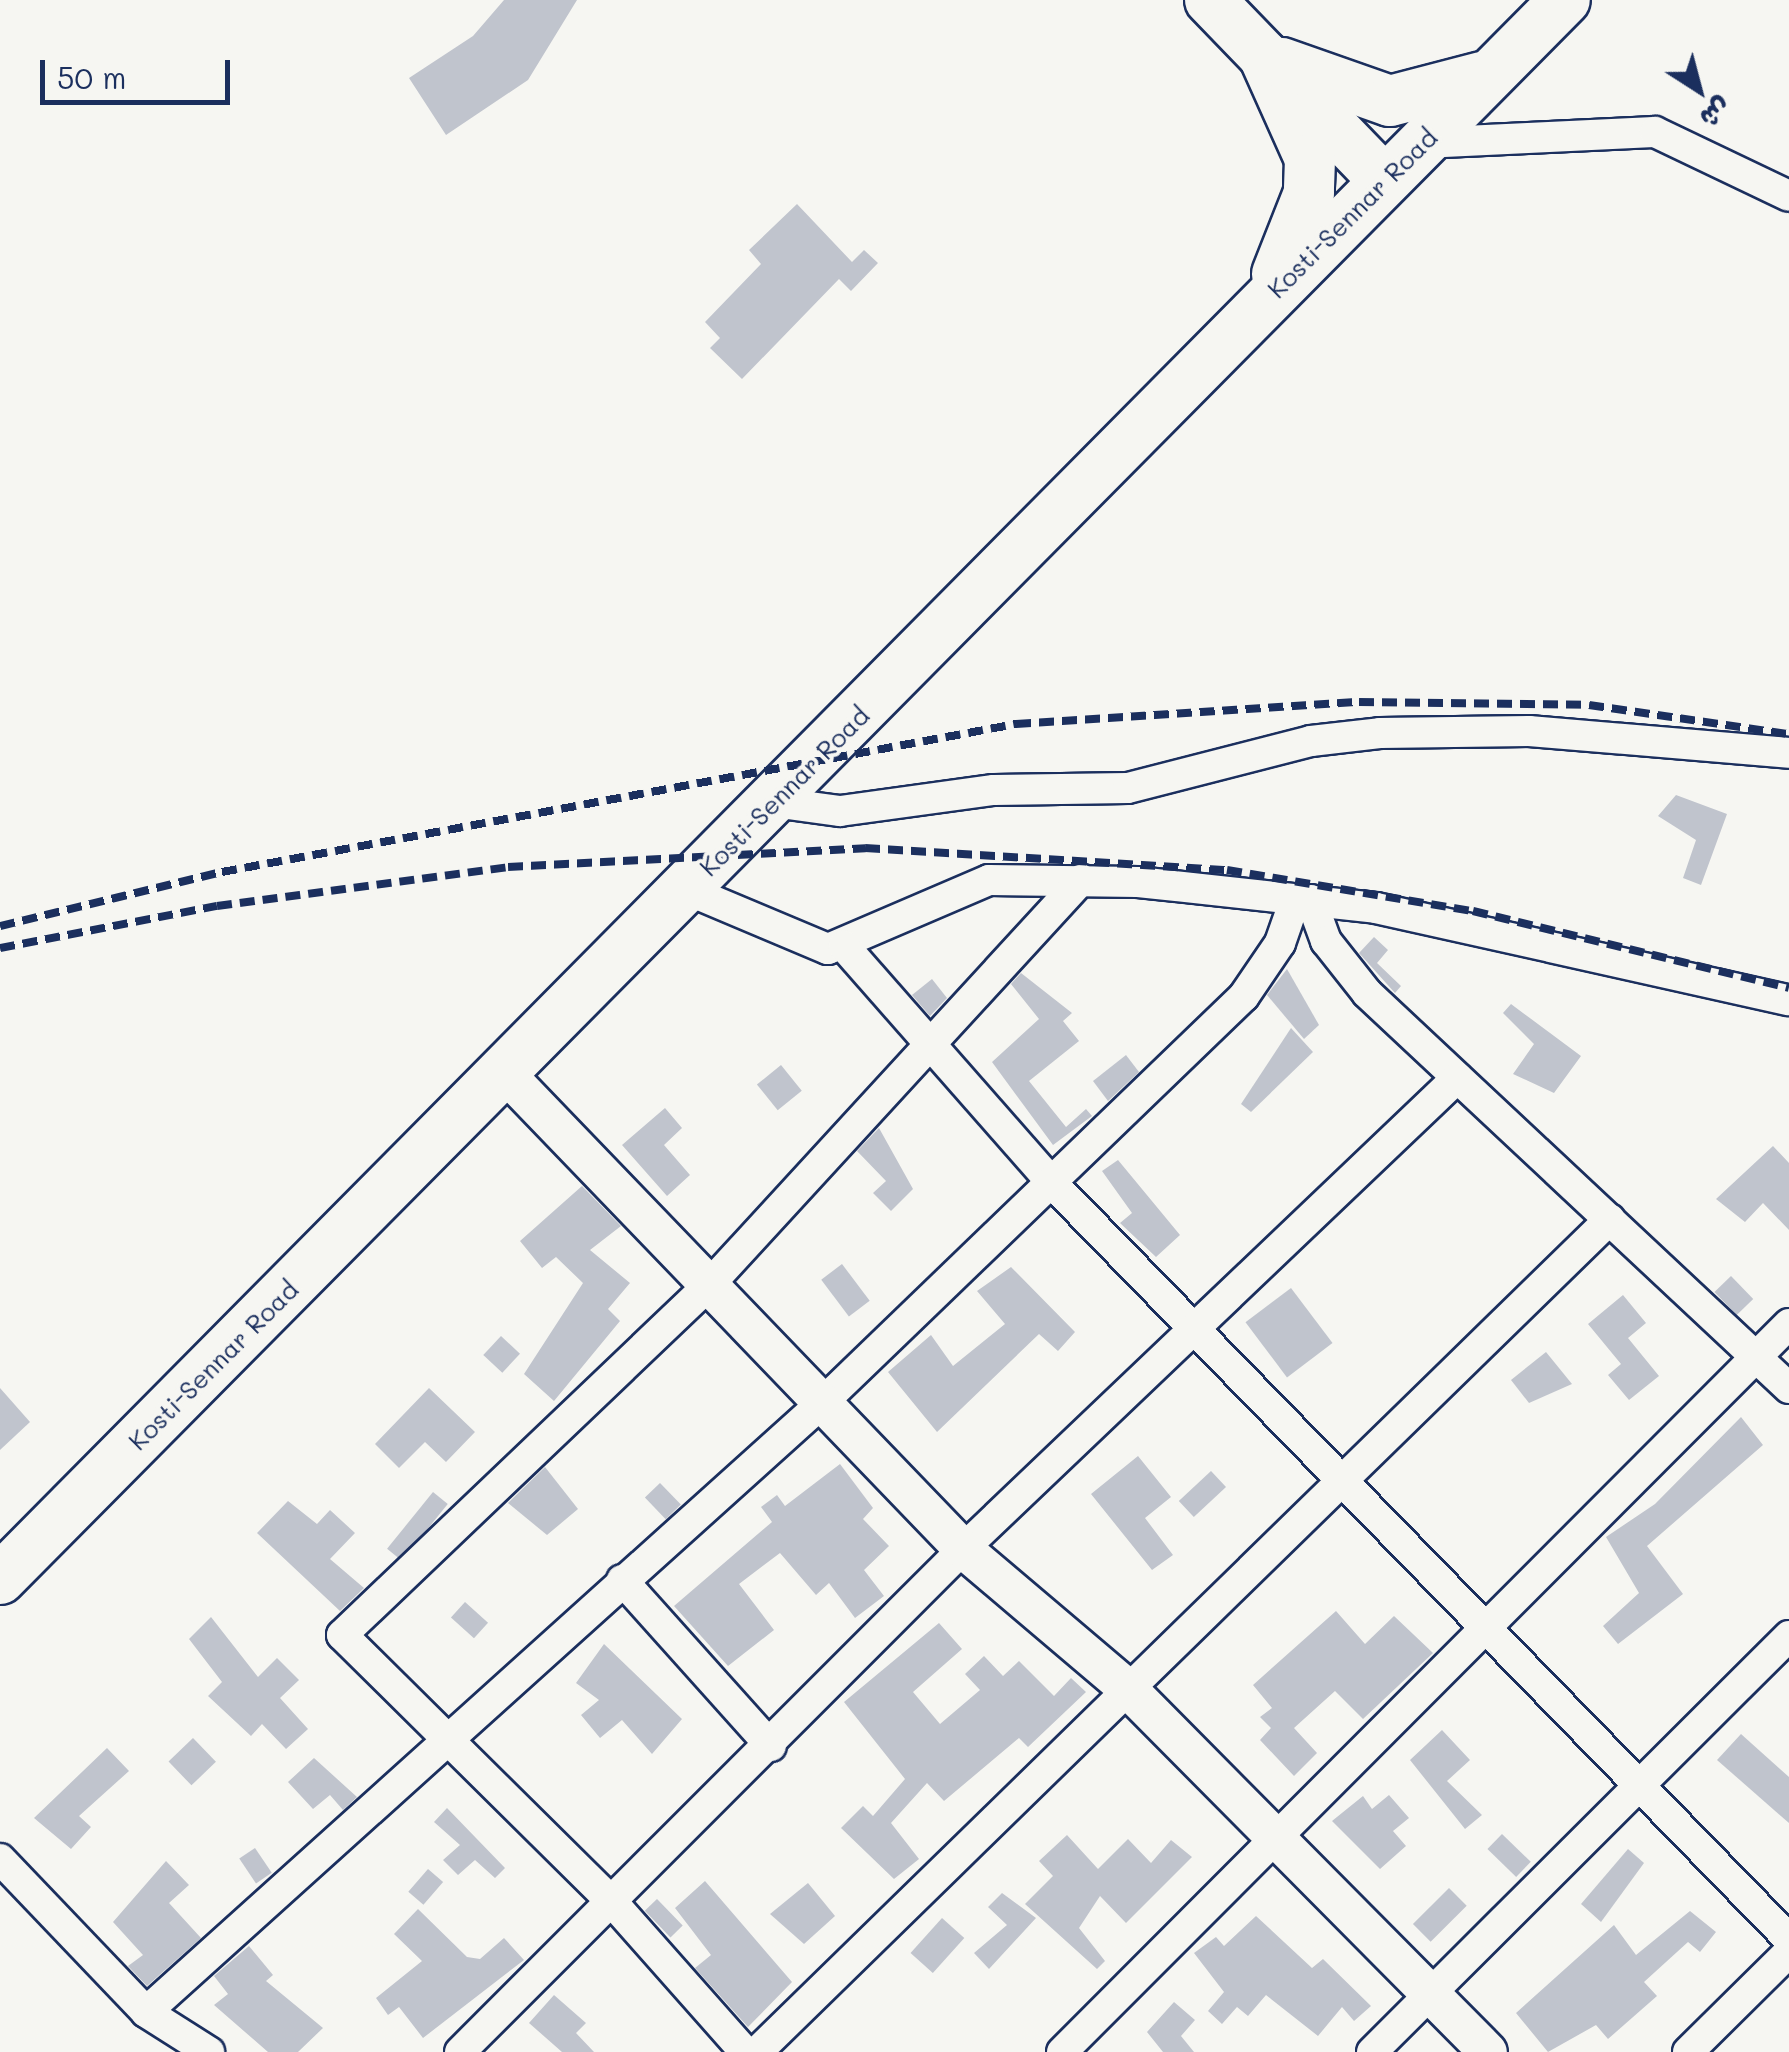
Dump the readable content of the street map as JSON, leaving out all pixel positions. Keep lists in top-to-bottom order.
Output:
{
  "streets": {
    "highway": ["Kosti-Sennar Road"]
  },
  "scale_bar": "50 m",
  "north": "bottom right"
}
